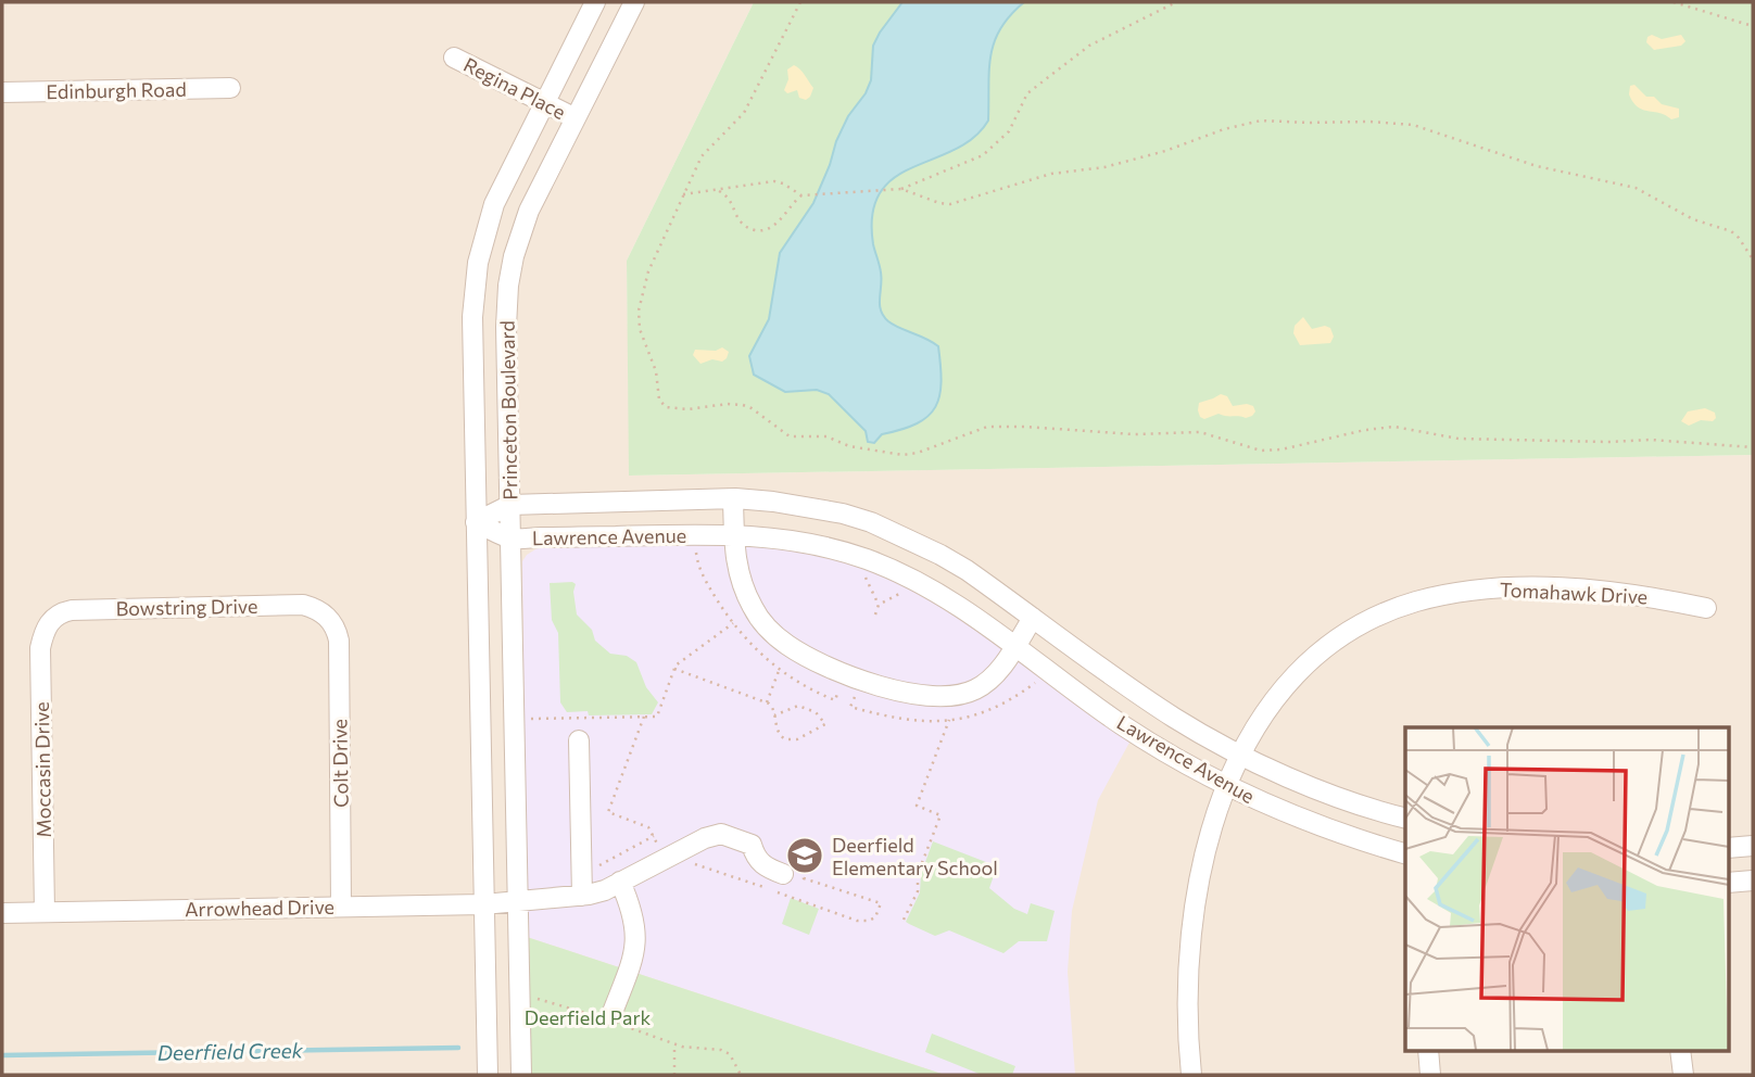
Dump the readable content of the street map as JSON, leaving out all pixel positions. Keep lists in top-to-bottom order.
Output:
{
  "streets": {
    "street": [
      "Regina Place",
      "Edinburgh Road",
      "Princeton Boulevard",
      "Lawrence Avenue",
      "Tomahawk Drive",
      "Bowstring Drive",
      "Colt Drive",
      "Moccasin Drive",
      "Arrowhead Drive"
    ]
  },
  "crossings": [
    ["Regina Place", "Princeton Boulevard"],
    ["Princeton Boulevard", "Lawrence Avenue"],
    ["Princeton Boulevard", "Arrowhead Drive"],
    ["Lawrence Avenue", "Tomahawk Drive"],
    ["Bowstring Drive", "Colt Drive"],
    ["Bowstring Drive", "Moccasin Drive"],
    ["Colt Drive", "Arrowhead Drive"],
    ["Moccasin Drive", "Arrowhead Drive"]
  ],
  "water": ["Deerfield Creek"],
  "parks": ["Deerfield Park"],
  "places": {
    "school or university": ["Deerfield Elementary School"]
  }
}
